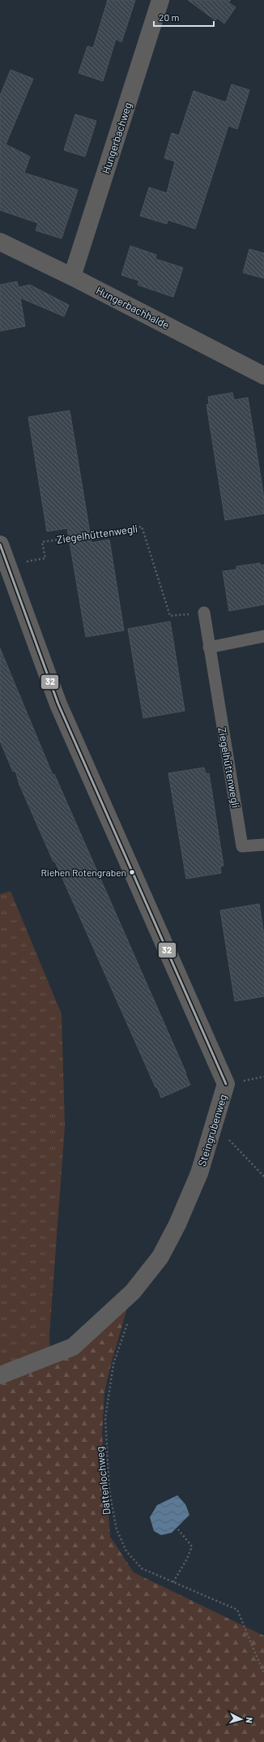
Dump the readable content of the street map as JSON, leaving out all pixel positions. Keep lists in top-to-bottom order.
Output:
{
  "streets": {
    "street": ["Hungerbachweg", "Hungerbachhalde", "Steingrubenweg"],
    "lane": ["Ziegelhüttenwegli"],
    "path": ["Dattenlochweg"]
  },
  "crossings": [
    ["Hungerbachweg", "Hungerbachhalde"],
    ["Ziegelhüttenwegli", "Steingrubenweg"],
    ["Steingrubenweg", "Dattenlochweg"]
  ],
  "places": ["Riehen Rotengraben"],
  "lines": ["transit line 32"],
  "scale_bar": "20 m",
  "north": "right"
}
